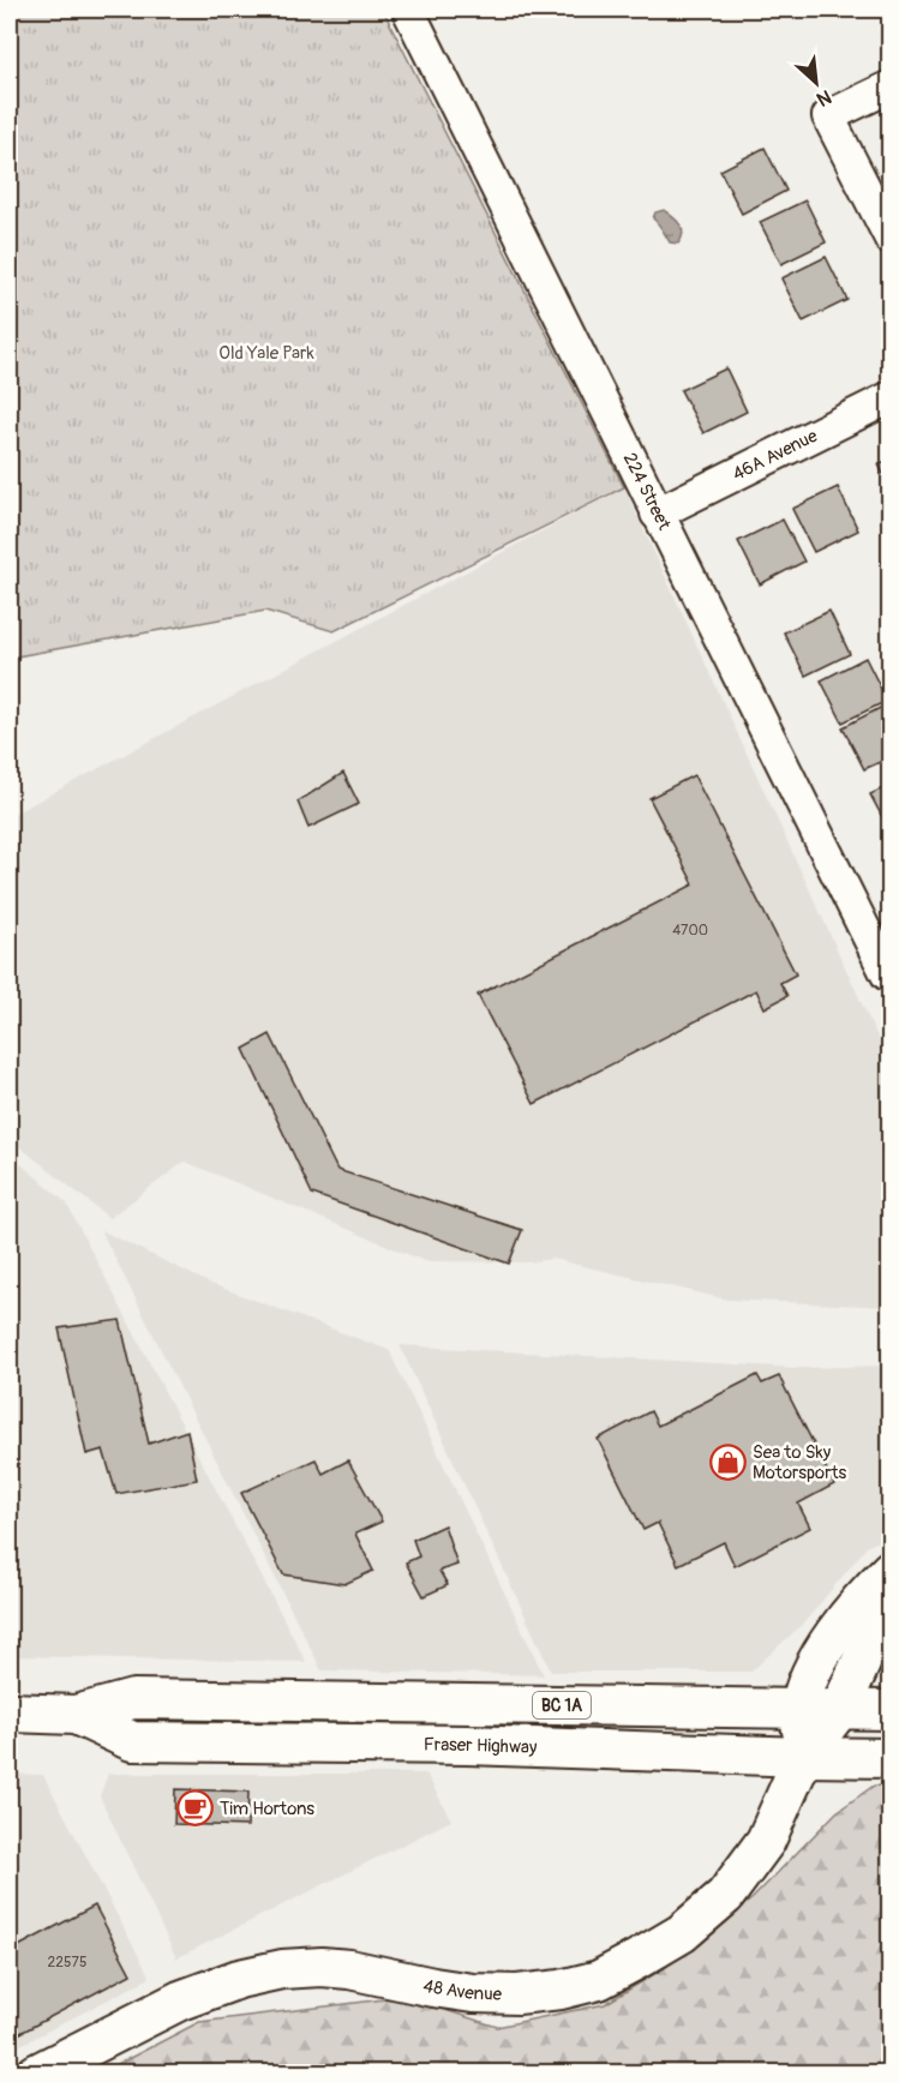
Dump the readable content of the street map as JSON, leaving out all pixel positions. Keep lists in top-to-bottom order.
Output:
{
  "streets": {
    "main road": ["BC 1A", "Fraser Highway", "48 Avenue"],
    "street": ["46A Avenue", "224 Street"]
  },
  "crossings": [
    ["46A Avenue", "224 Street"],
    ["Fraser Highway", "48 Avenue"]
  ],
  "parks": ["Old Yale Park"],
  "places": {
    "shop": ["Sea to Sky Motorsports"],
    "cafe": ["Tim Hortons"]
  },
  "house_numbers": ["4700", "22575"],
  "north": "bottom right"
}
